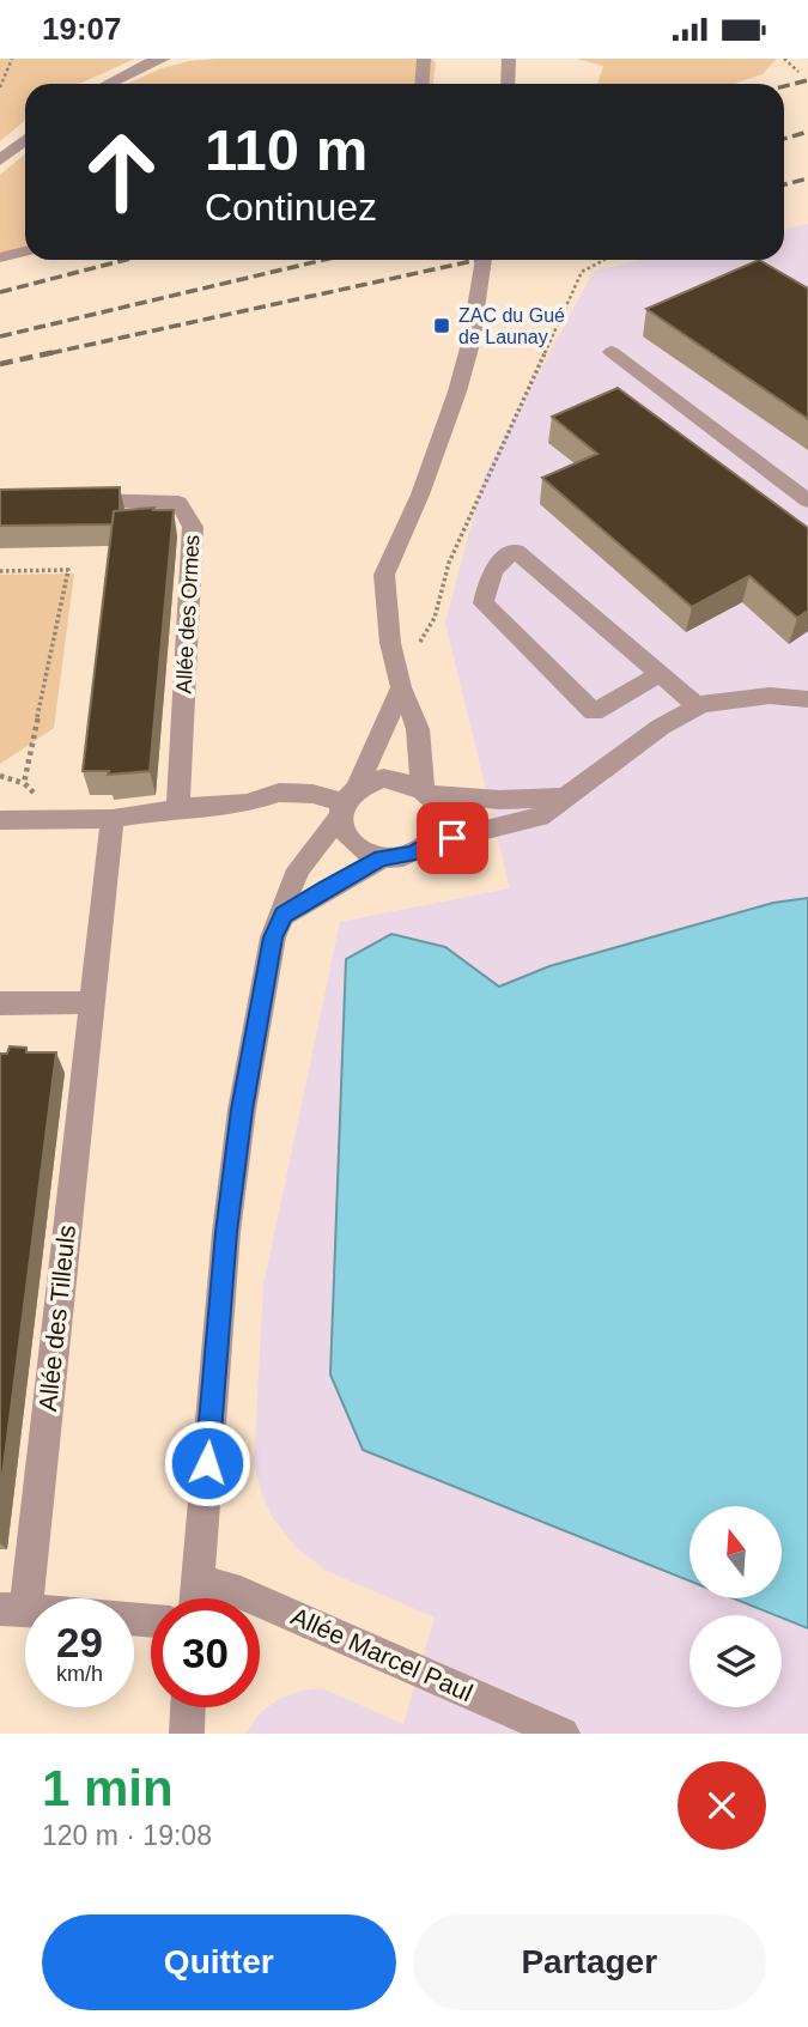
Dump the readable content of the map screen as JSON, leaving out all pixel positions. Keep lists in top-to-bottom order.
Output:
{
  "streets": {
    "street": ["Allée des Ormes", "Allée des Tilleuls", "Allée Marcel Paul"]
  },
  "places": {
    "transit": ["ZAC du Gué de Launay"]
  },
  "north": "top",
  "page": {
    "status": "19:07",
    "turn": ["110 m", "Continuez"],
    "speed": "29 km/h",
    "limit": "30",
    "heading": ["1 min", "120 m · 19:08"],
    "buttons": ["Quitter", "Partager"]
  }
}
